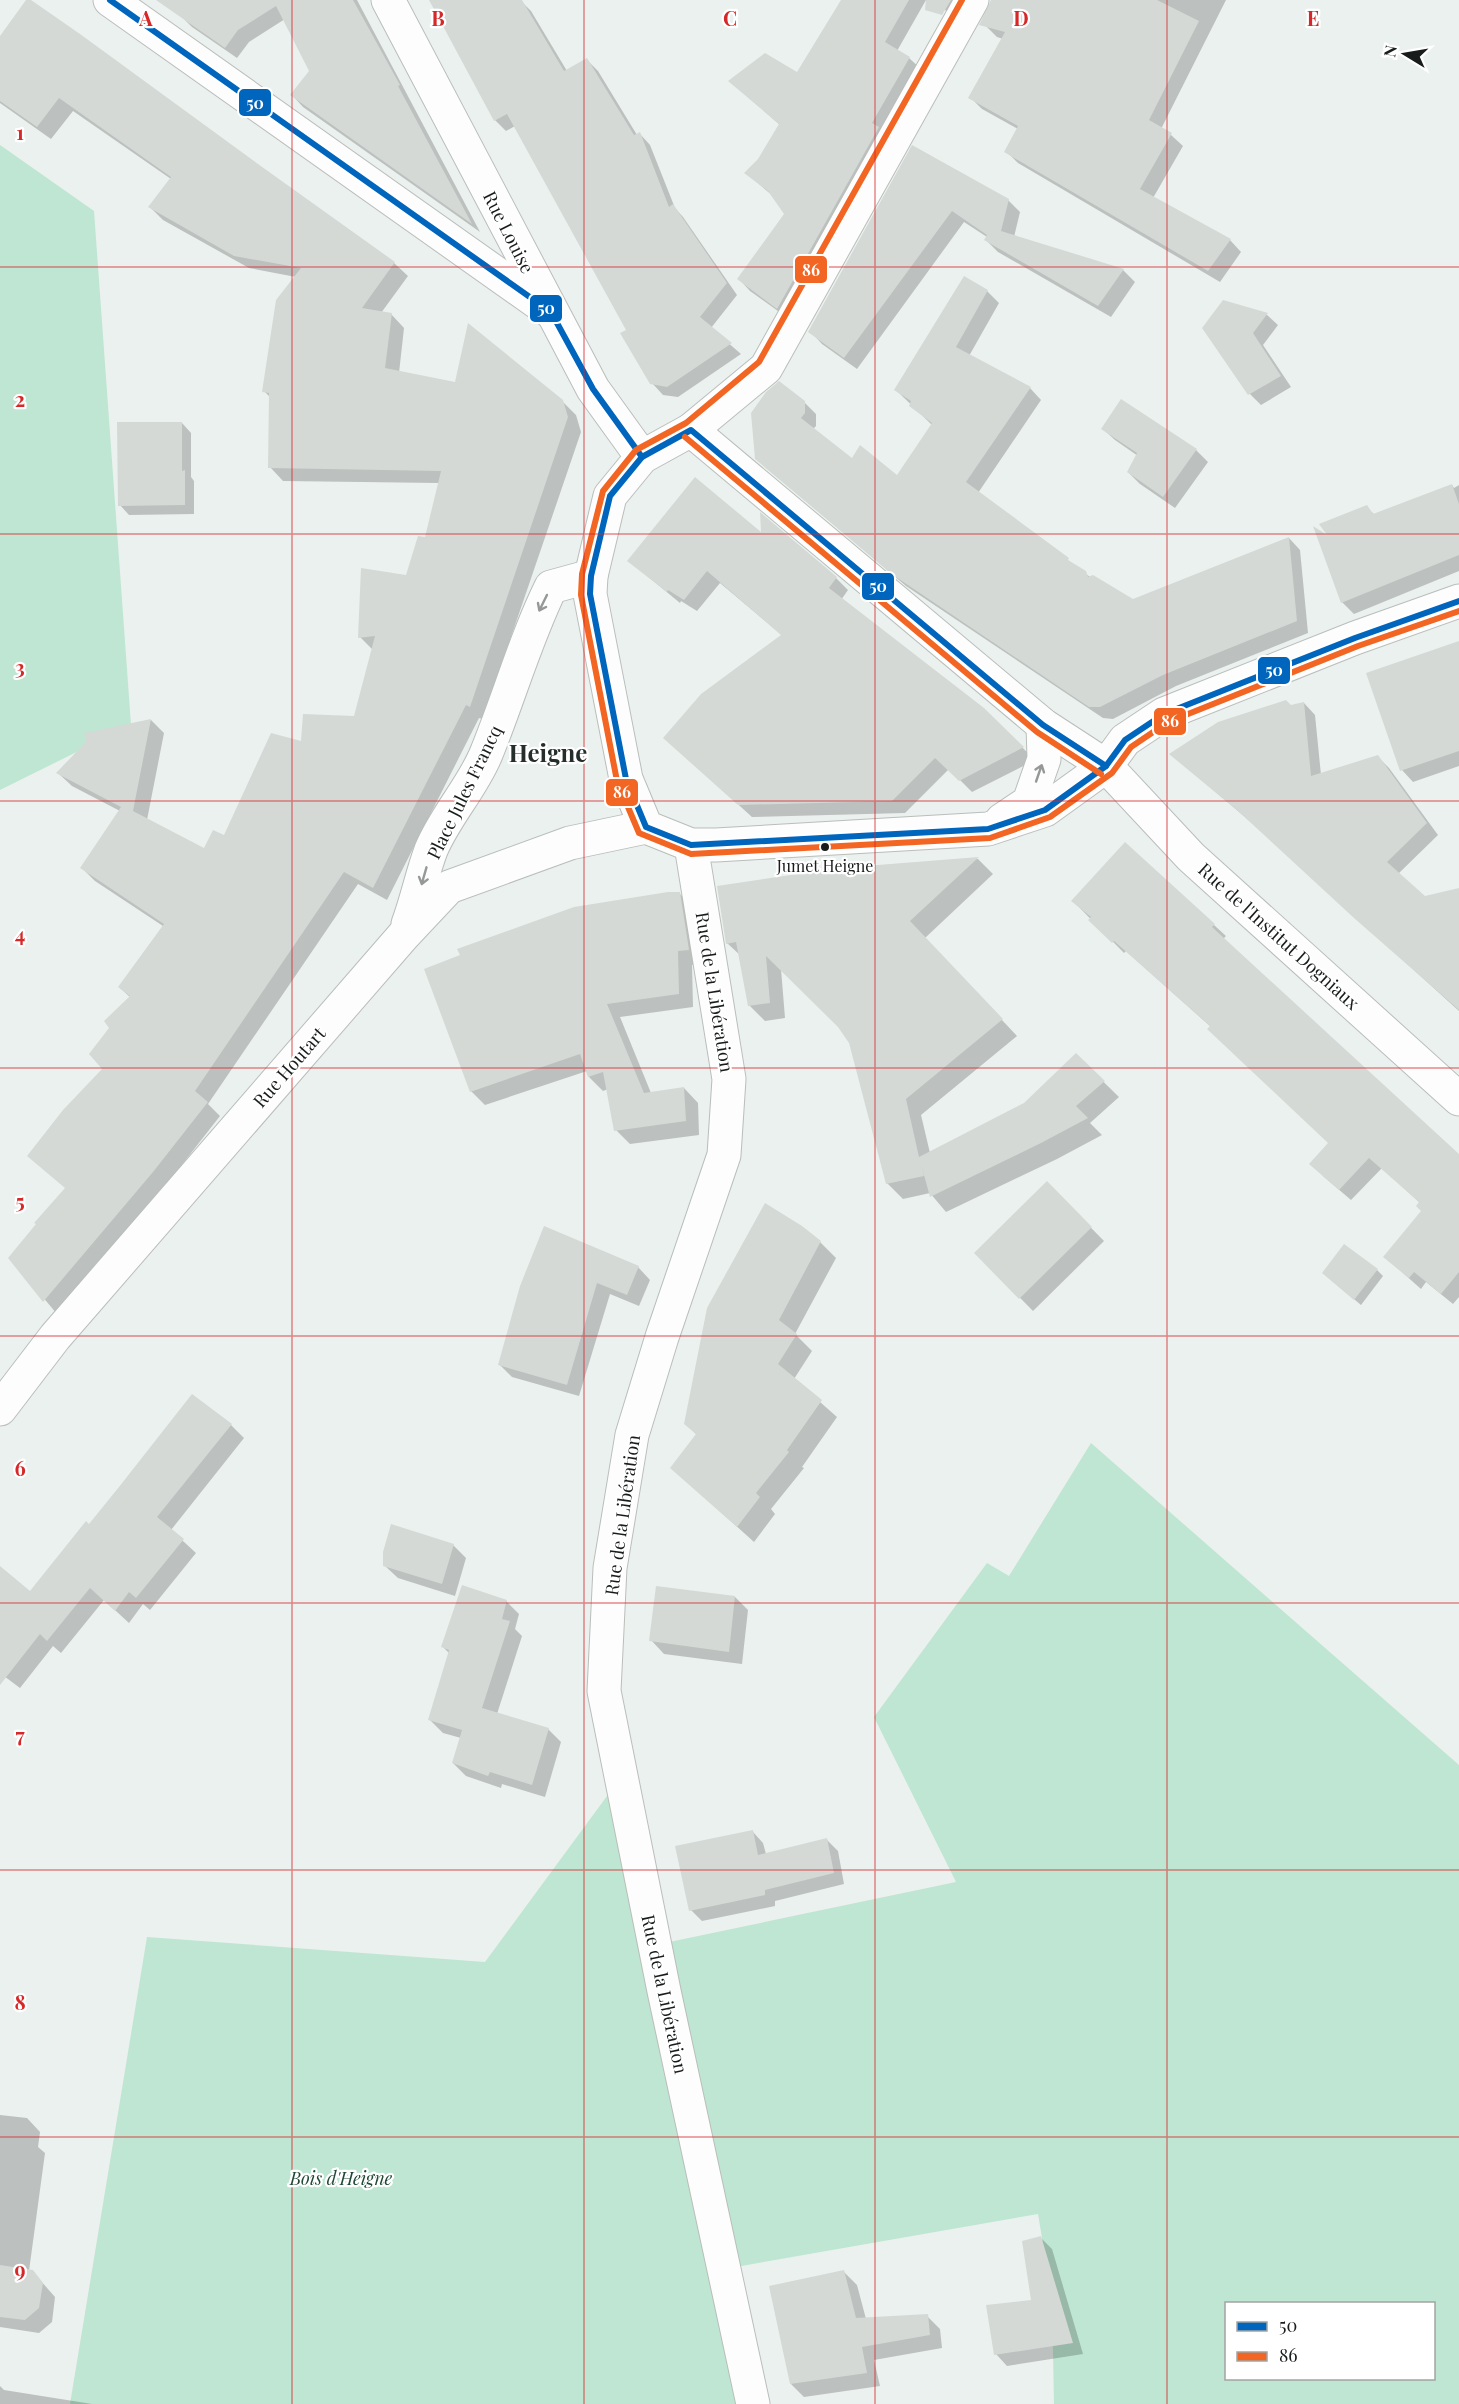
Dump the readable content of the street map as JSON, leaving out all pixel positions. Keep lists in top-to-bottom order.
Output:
{
  "streets": {
    "street": [
      "Rue Louise",
      "Place Jules Francq",
      "Rue de l'Institut Dogniaux",
      "Rue de la Libération",
      "Rue Houtart"
    ]
  },
  "crossings": [
    ["Place Jules Francq", "Rue Houtart"]
  ],
  "one_way": ["Place Jules Francq"],
  "districts": ["Heigne"],
  "parks": ["Bois d'Heigne"],
  "places": ["Jumet Heigne"],
  "lines": ["transit line 50", "transit line 86"],
  "legend": ["50", "86"],
  "north": "left",
  "grid": {
    "columns": [
      "A",
      "B",
      "C",
      "D",
      "E"
    ],
    "rows": [
      "1",
      "2",
      "3",
      "4",
      "5",
      "6",
      "7",
      "8",
      "9"
    ]
  }
}
